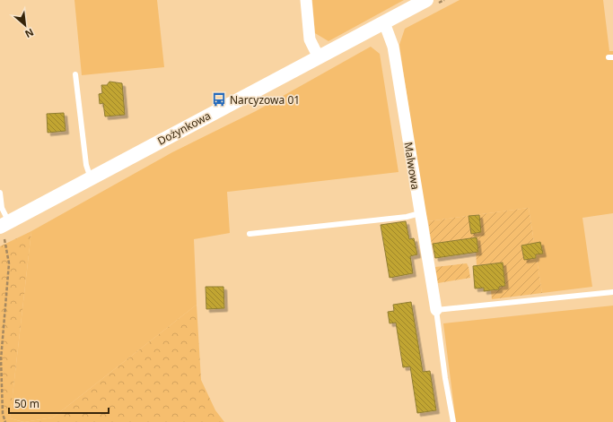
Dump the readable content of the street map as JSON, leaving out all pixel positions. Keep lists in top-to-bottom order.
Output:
{
  "streets": {
    "street": ["Dożynkowa", "Malwowa"]
  },
  "crossings": [
    ["Dożynkowa", "Malwowa"]
  ],
  "places": {
    "bus stop": ["Narcyzowa 01"]
  },
  "scale_bar": "50 m",
  "north": "bottom right"
}
